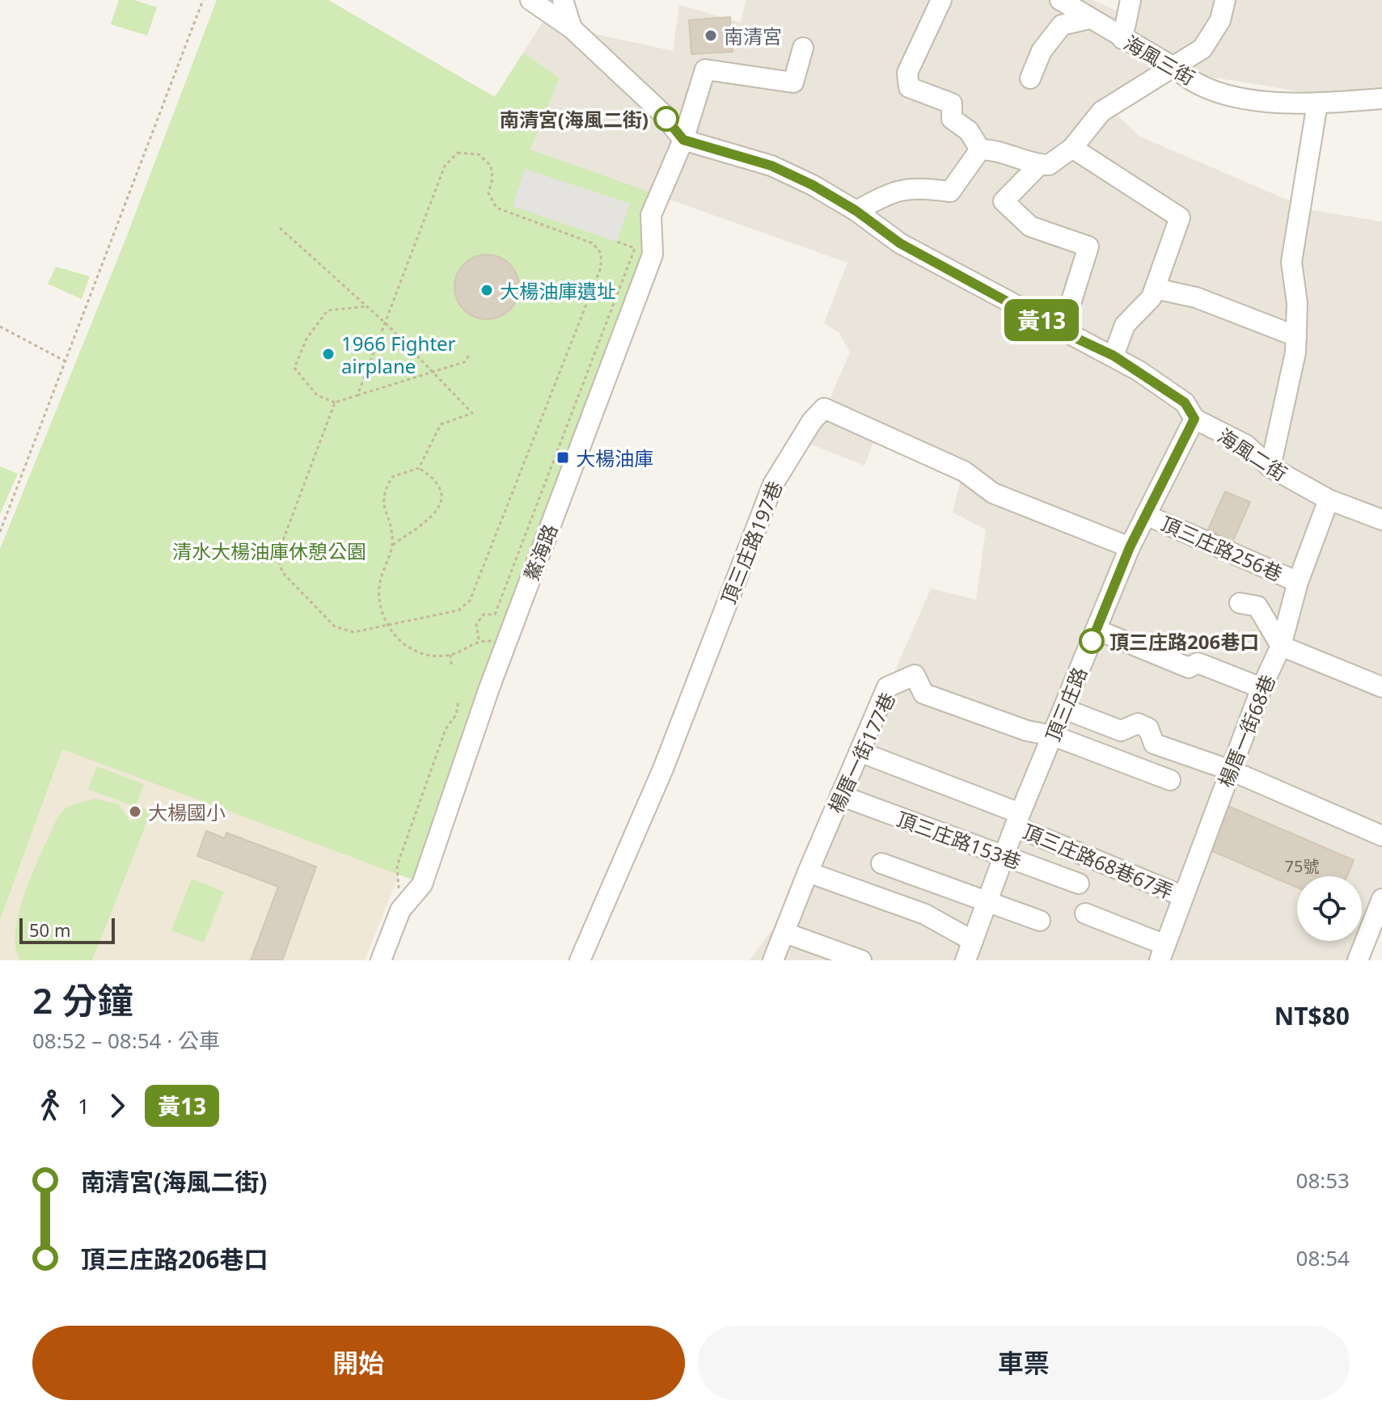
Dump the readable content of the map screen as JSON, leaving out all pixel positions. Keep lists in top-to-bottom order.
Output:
{
  "streets": {
    "street": [
      "海風三街",
      "海風二街",
      "頂三庄路197巷",
      "頂三庄路256巷",
      "鰲海路",
      "頂三庄路",
      "楊厝一街68巷",
      "楊厝一街177巷",
      "頂三庄路153巷",
      "頂三庄路68巷67弄"
    ]
  },
  "crossings": [
    ["海風二街", "鰲海路"],
    ["海風二街", "頂三庄路"],
    ["海風二街", "楊厝一街68巷"],
    ["頂三庄路197巷", "頂三庄路"],
    ["頂三庄路256巷", "頂三庄路"],
    ["頂三庄路256巷", "楊厝一街68巷"],
    ["頂三庄路", "楊厝一街177巷"],
    ["頂三庄路", "頂三庄路153巷"],
    ["頂三庄路", "頂三庄路68巷67弄"],
    ["楊厝一街68巷", "頂三庄路68巷67弄"],
    ["楊厝一街177巷", "頂三庄路153巷"],
    ["楊厝一街177巷", "頂三庄路68巷67弄"]
  ],
  "parks": ["清水大楊油庫休憩公園"],
  "places": {
    "other": [
      "南清宮",
      "南清宮(海風二街)",
      "大楊油庫遺址",
      "1966 Fighter airplane",
      "頂三庄路206巷口",
      "大楊國小"
    ],
    "transit": ["大楊油庫"]
  },
  "lines": ["bus line 黃13"],
  "house_numbers": ["75號"],
  "scale_bar": "50 m",
  "page": {
    "on_map": "黃13",
    "scale": "50 m",
    "heading": ["2 分鐘", "08:52 – 08:54 · 公車", "NT$80"],
    "legs": ["1", "黃13"],
    "list": [
      {
        "name": "南清宮(海風二街)",
        "value": "08:53"
      },
      {
        "name": "頂三庄路206巷口",
        "value": "08:54"
      }
    ],
    "buttons": ["開始", "車票"]
  }
}
